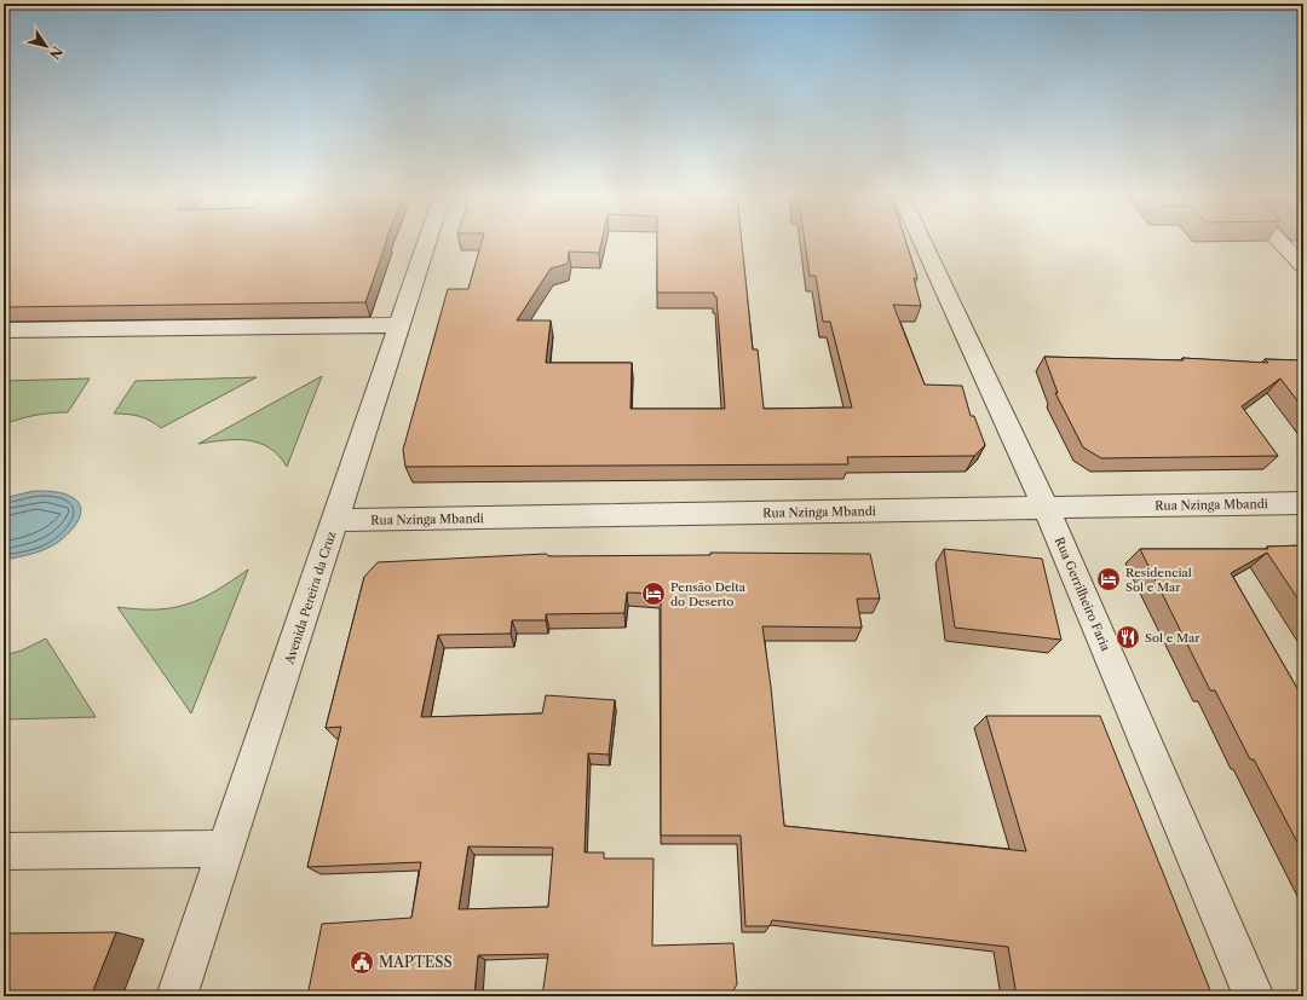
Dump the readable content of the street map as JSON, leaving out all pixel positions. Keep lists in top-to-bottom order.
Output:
{
  "streets": {
    "street": ["Rua Nzinga Mbandi", "Rua Gerrilheiro Faria", "Avenida Pereira da Cruz"]
  },
  "crossings": [
    ["Rua Nzinga Mbandi", "Rua Gerrilheiro Faria"],
    ["Rua Nzinga Mbandi", "Avenida Pereira da Cruz"]
  ],
  "places": {
    "hotel": ["Residencial Sol e Mar", "Pensão Delta do Deserto"],
    "restaurant": ["Sol e Mar"],
    "public building": ["MAPTESS"]
  },
  "north": "bottom right"
}
